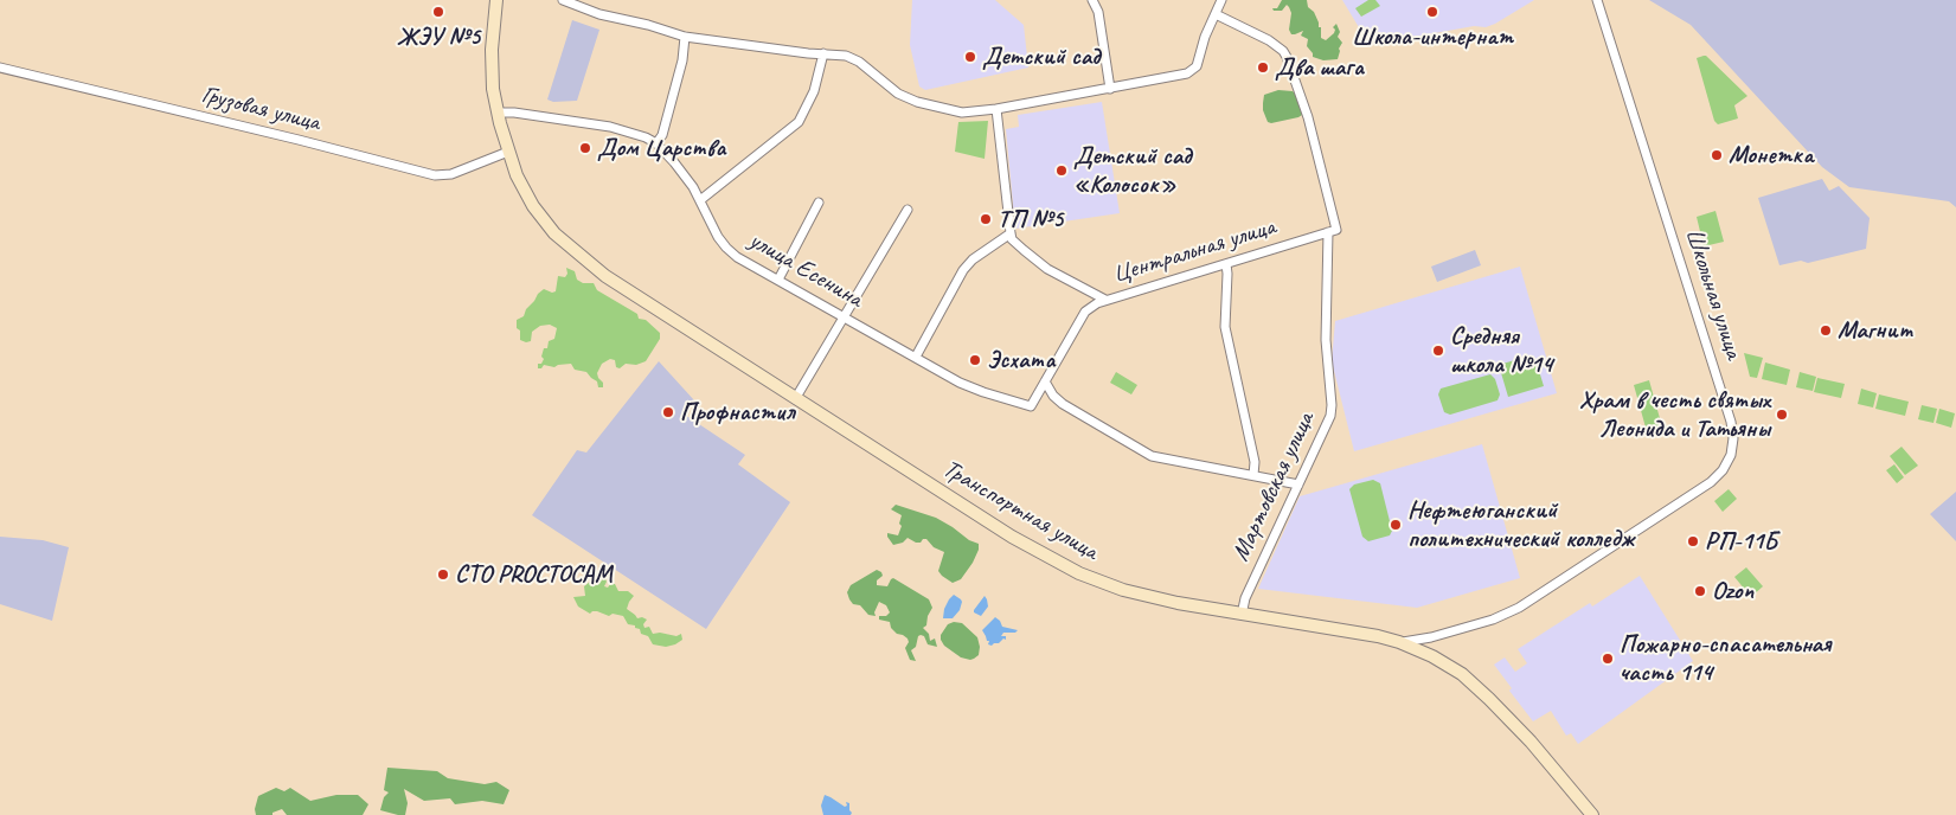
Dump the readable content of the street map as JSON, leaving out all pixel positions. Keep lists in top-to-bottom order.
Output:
{
  "streets": {
    "street": [
      "Грузовая улица",
      "Центральная улица",
      "улица Есенина",
      "Школьная улица",
      "Мартовская улица",
      "Транспортная улица"
    ]
  },
  "crossings": [
    ["Грузовая улица", "Транспортная улица"],
    ["Центральная улица", "Мартовская улица"],
    ["улица Есенина", "Транспортная улица"],
    ["Школьная улица", "Транспортная улица"],
    ["Мартовская улица", "Транспортная улица"]
  ],
  "places": [
    "ЖЭУ №5",
    "Школа-интернат",
    "Детский сад",
    "Два шага",
    "Дом Царства",
    "Монетка",
    "Детский сад «Колосок»",
    "ТП №5",
    "Магнит",
    "Средняя школа №14",
    "Эсхата",
    "Профнастил",
    "Храм в честь святых Леонида и Татьяны",
    "Нефтеюганский политехнический колледж",
    "РП-11Б",
    "СТО PROCTOCAM",
    "Ozon",
    "Пожарно-спасательная часть 114"
  ]
}
